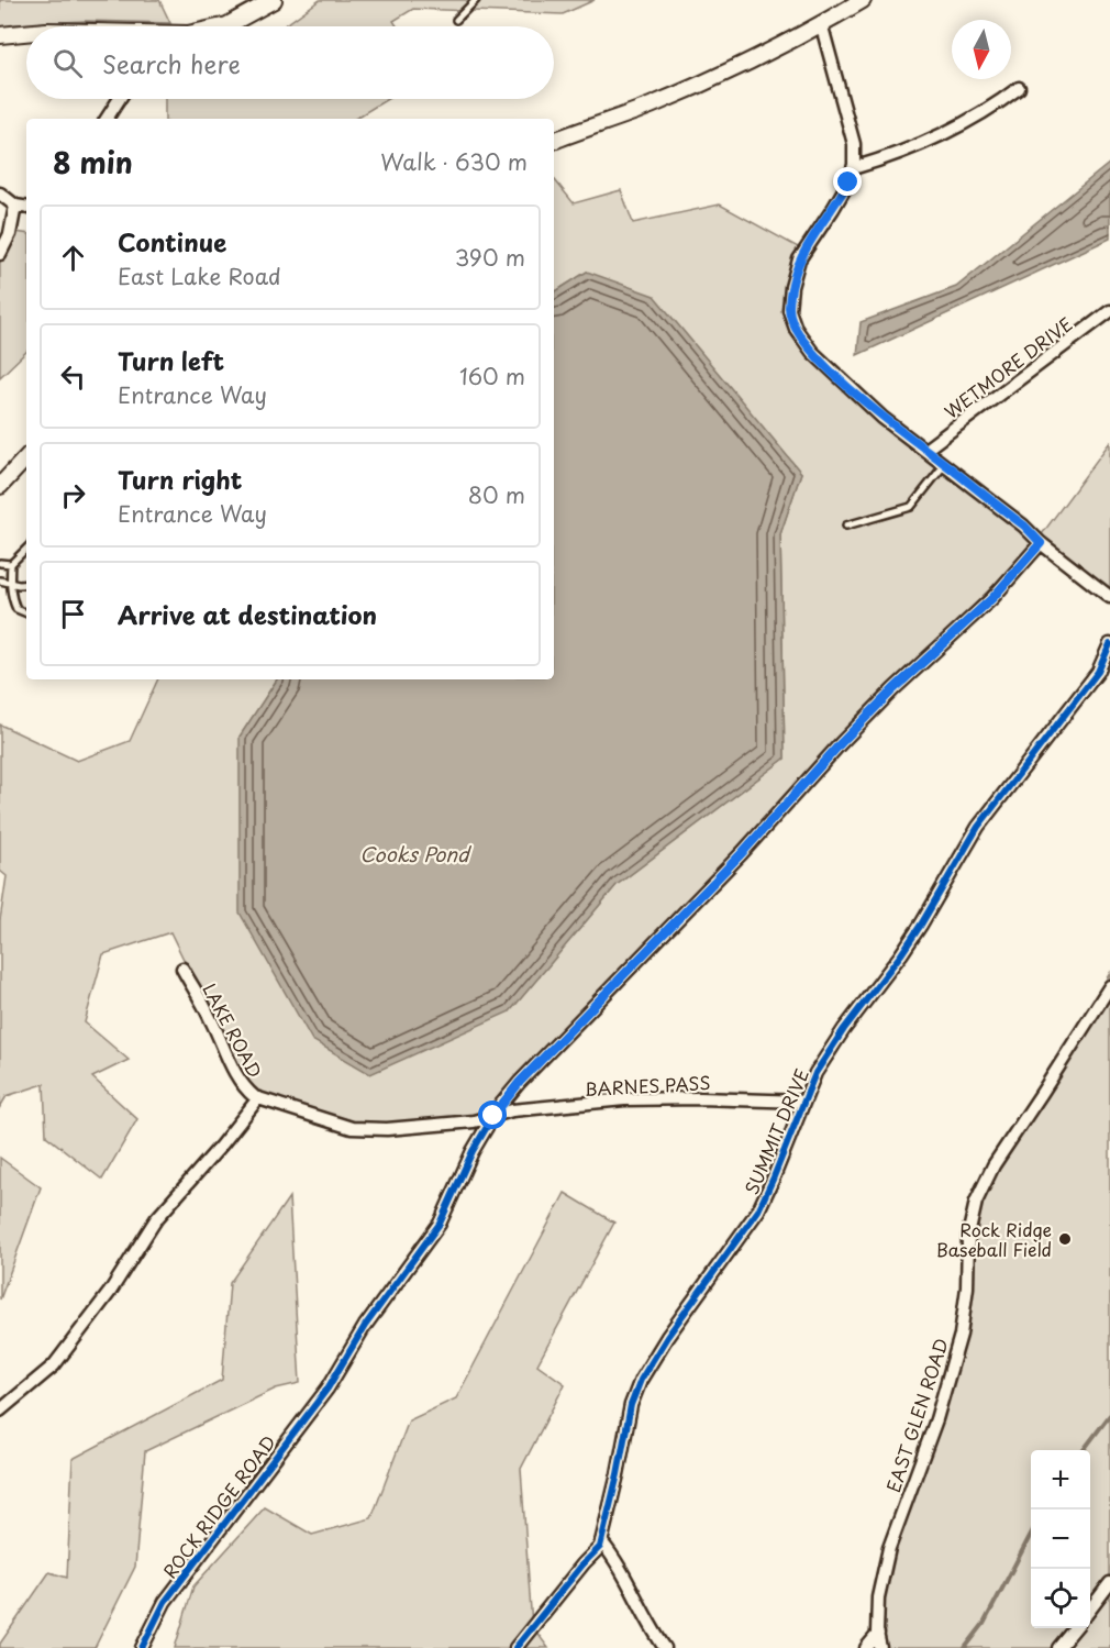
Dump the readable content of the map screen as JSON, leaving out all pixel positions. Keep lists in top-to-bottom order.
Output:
{
  "streets": {
    "street": [
      "WETMORE DRIVE",
      "LAKE ROAD",
      "BARNES PASS",
      "SUMMIT DRIVE",
      "EAST GLEN ROAD",
      "ROCK RIDGE ROAD"
    ]
  },
  "crossings": [
    ["LAKE ROAD", "BARNES PASS"],
    ["LAKE ROAD", "ROCK RIDGE ROAD"],
    ["BARNES PASS", "SUMMIT DRIVE"],
    ["BARNES PASS", "ROCK RIDGE ROAD"]
  ],
  "water": ["Cooks Pond"],
  "places": ["Rock Ridge Baseball Field"],
  "north": "bottom",
  "page": {
    "search": "Search here",
    "heading": ["8 min", "Walk · 630 m"],
    "list": [
      ["Continue", "East Lake Road", "390 m"],
      ["Turn left", "Entrance Way", "160 m"],
      ["Turn right", "Entrance Way", "80 m"],
      "Arrive at destination"
    ],
    "map_buttons": ["+", "−"]
  }
}
